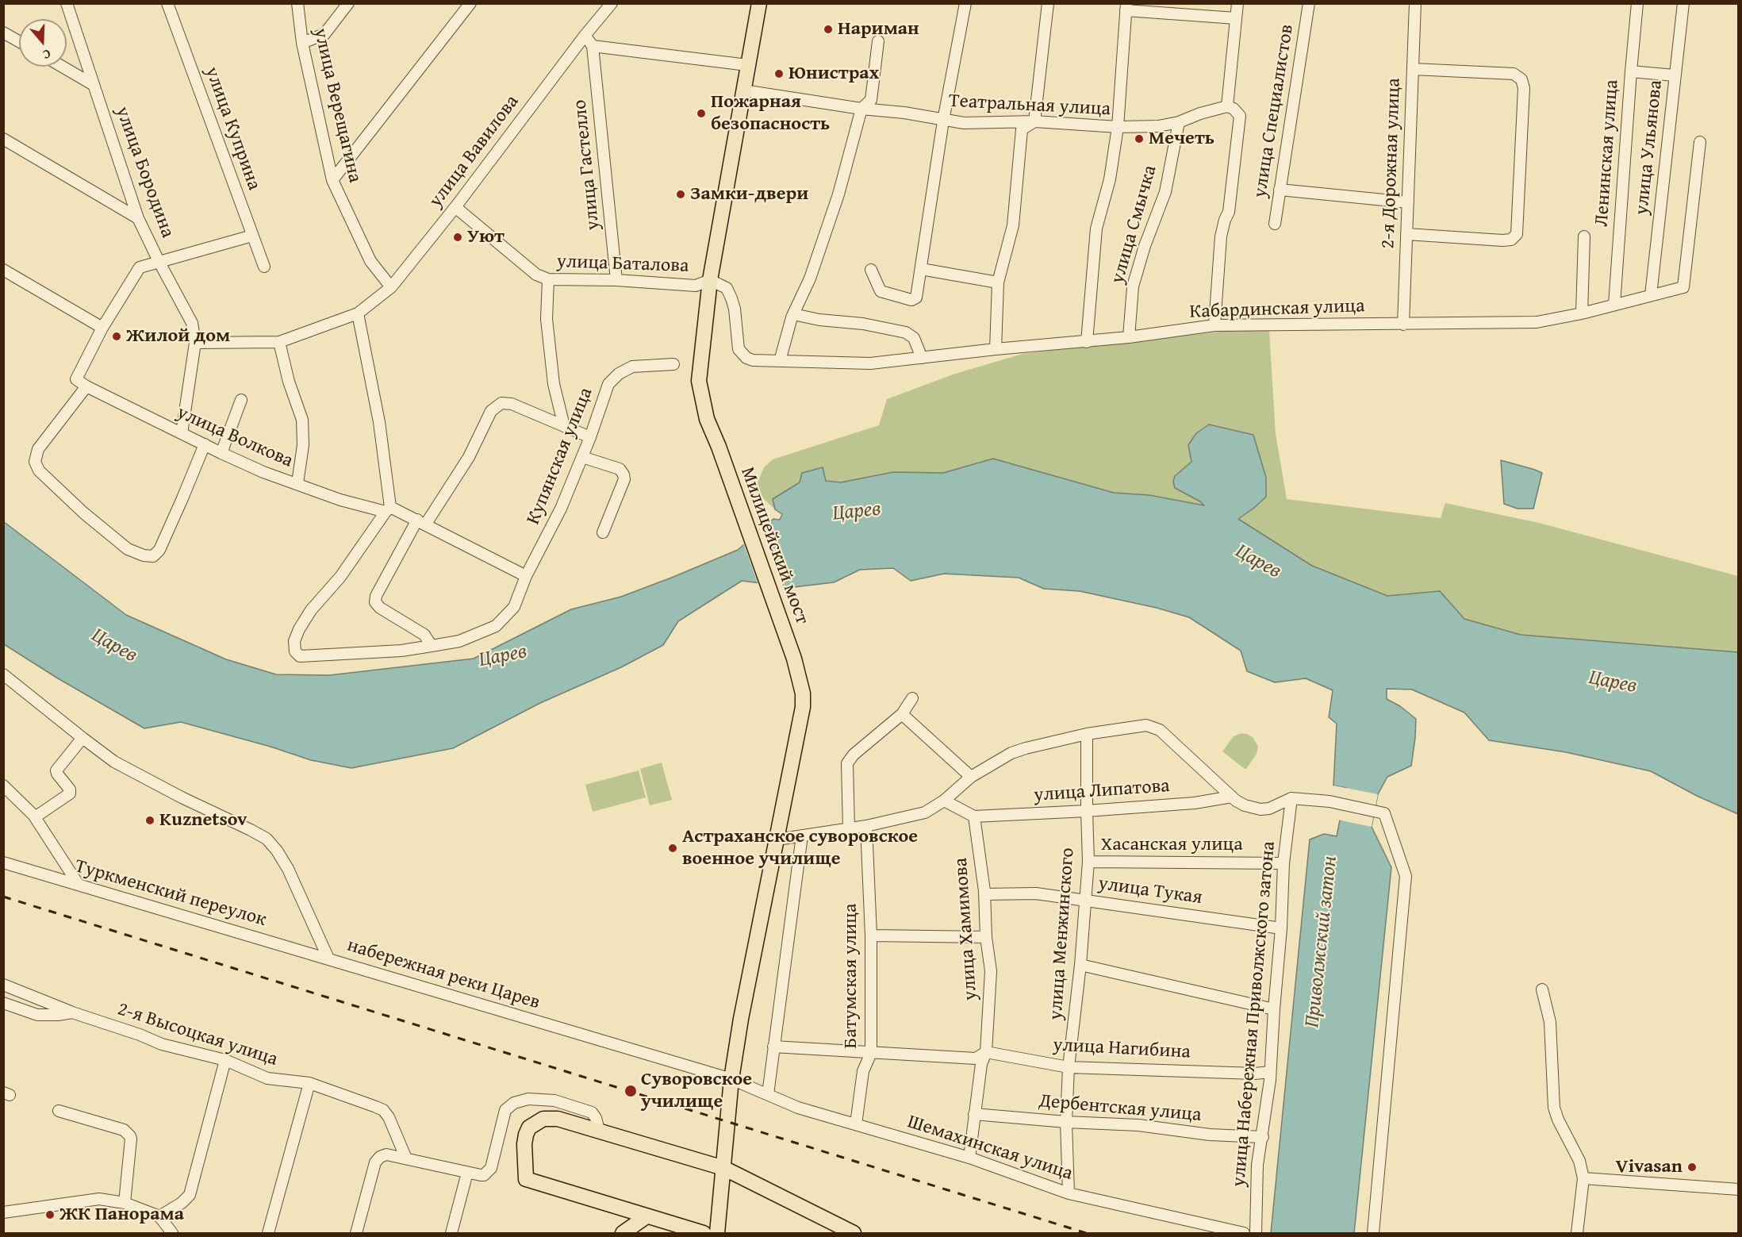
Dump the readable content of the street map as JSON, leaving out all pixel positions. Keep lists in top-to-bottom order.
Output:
{
  "streets": {
    "main road": ["Милицейский мост"],
    "street": [
      "улица Верещагина",
      "Театральная улица",
      "улица Специалистов",
      "улица Куприна",
      "улица Ульянова",
      "улица Вавилова",
      "Ленинская улица",
      "2-я Дорожная улица",
      "улица Гастелло",
      "улица Бородина",
      "улица Смычка",
      "улица Баталова",
      "Кабардинская улица",
      "улица Волкова",
      "Купянская улица",
      "улица Липатова",
      "Хасанская улица",
      "улица Тукая",
      "Туркменский переулок",
      "улица Хамимова",
      "улица Менжинского",
      "набережная реки Царев",
      "Батумская улица",
      "улица Набережная Приволжского затона",
      "2-я Высоцкая улица",
      "улица Нагибина",
      "Дербентская улица",
      "Шемахинская улица"
    ]
  },
  "crossings": [
    ["улица Верещагина", "улица Вавилова"],
    ["Театральная улица", "улица Смычка"],
    ["Театральная улица", "Милицейский мост"],
    ["улица Ульянова", "Кабардинская улица"],
    ["улица Вавилова", "улица Бородина"],
    ["улица Вавилова", "улица Баталова"],
    ["Ленинская улица", "Кабардинская улица"],
    ["2-я Дорожная улица", "Кабардинская улица"],
    ["улица Гастелло", "улица Баталова"],
    ["улица Бородина", "улица Волкова"],
    ["улица Смычка", "Кабардинская улица"],
    ["улица Баталова", "Кабардинская улица"],
    ["улица Баталова", "Милицейский мост"],
    ["улица Волкова", "Купянская улица"],
    ["Милицейский мост", "набережная реки Царев"],
    ["Милицейский мост", "Шемахинская улица"],
    ["улица Липатова", "улица Хамимова"],
    ["улица Липатова", "улица Менжинского"],
    ["Хасанская улица", "улица Менжинского"],
    ["Хасанская улица", "улица Набережная Приволжского затона"],
    ["улица Тукая", "улица Хамимова"],
    ["улица Тукая", "улица Менжинского"],
    ["улица Тукая", "улица Набережная Приволжского затона"],
    ["Туркменский переулок", "набережная реки Царев"],
    ["улица Хамимова", "улица Нагибина"],
    ["улица Хамимова", "Дербентская улица"],
    ["улица Хамимова", "Шемахинская улица"],
    ["улица Менжинского", "улица Нагибина"],
    ["улица Менжинского", "Дербентская улица"],
    ["улица Менжинского", "Шемахинская улица"],
    ["набережная реки Царев", "Шемахинская улица"],
    ["Батумская улица", "улица Нагибина"],
    ["Батумская улица", "Шемахинская улица"],
    ["улица Набережная Приволжского затона", "улица Нагибина"],
    ["улица Набережная Приволжского затона", "Дербентская улица"]
  ],
  "water": ["Царев", "Приволжский затон"],
  "places": [
    "Нариман",
    "Юнистрах",
    "Пожарная безопасность",
    "Мечеть",
    "Замки-двери",
    "Уют",
    "Жилой дом",
    "Kuznetsov",
    "Астраханское суворовское военное училище",
    "Суворовское училище",
    "Vivasan",
    "ЖК Панорама"
  ],
  "north": "bottom"
}
